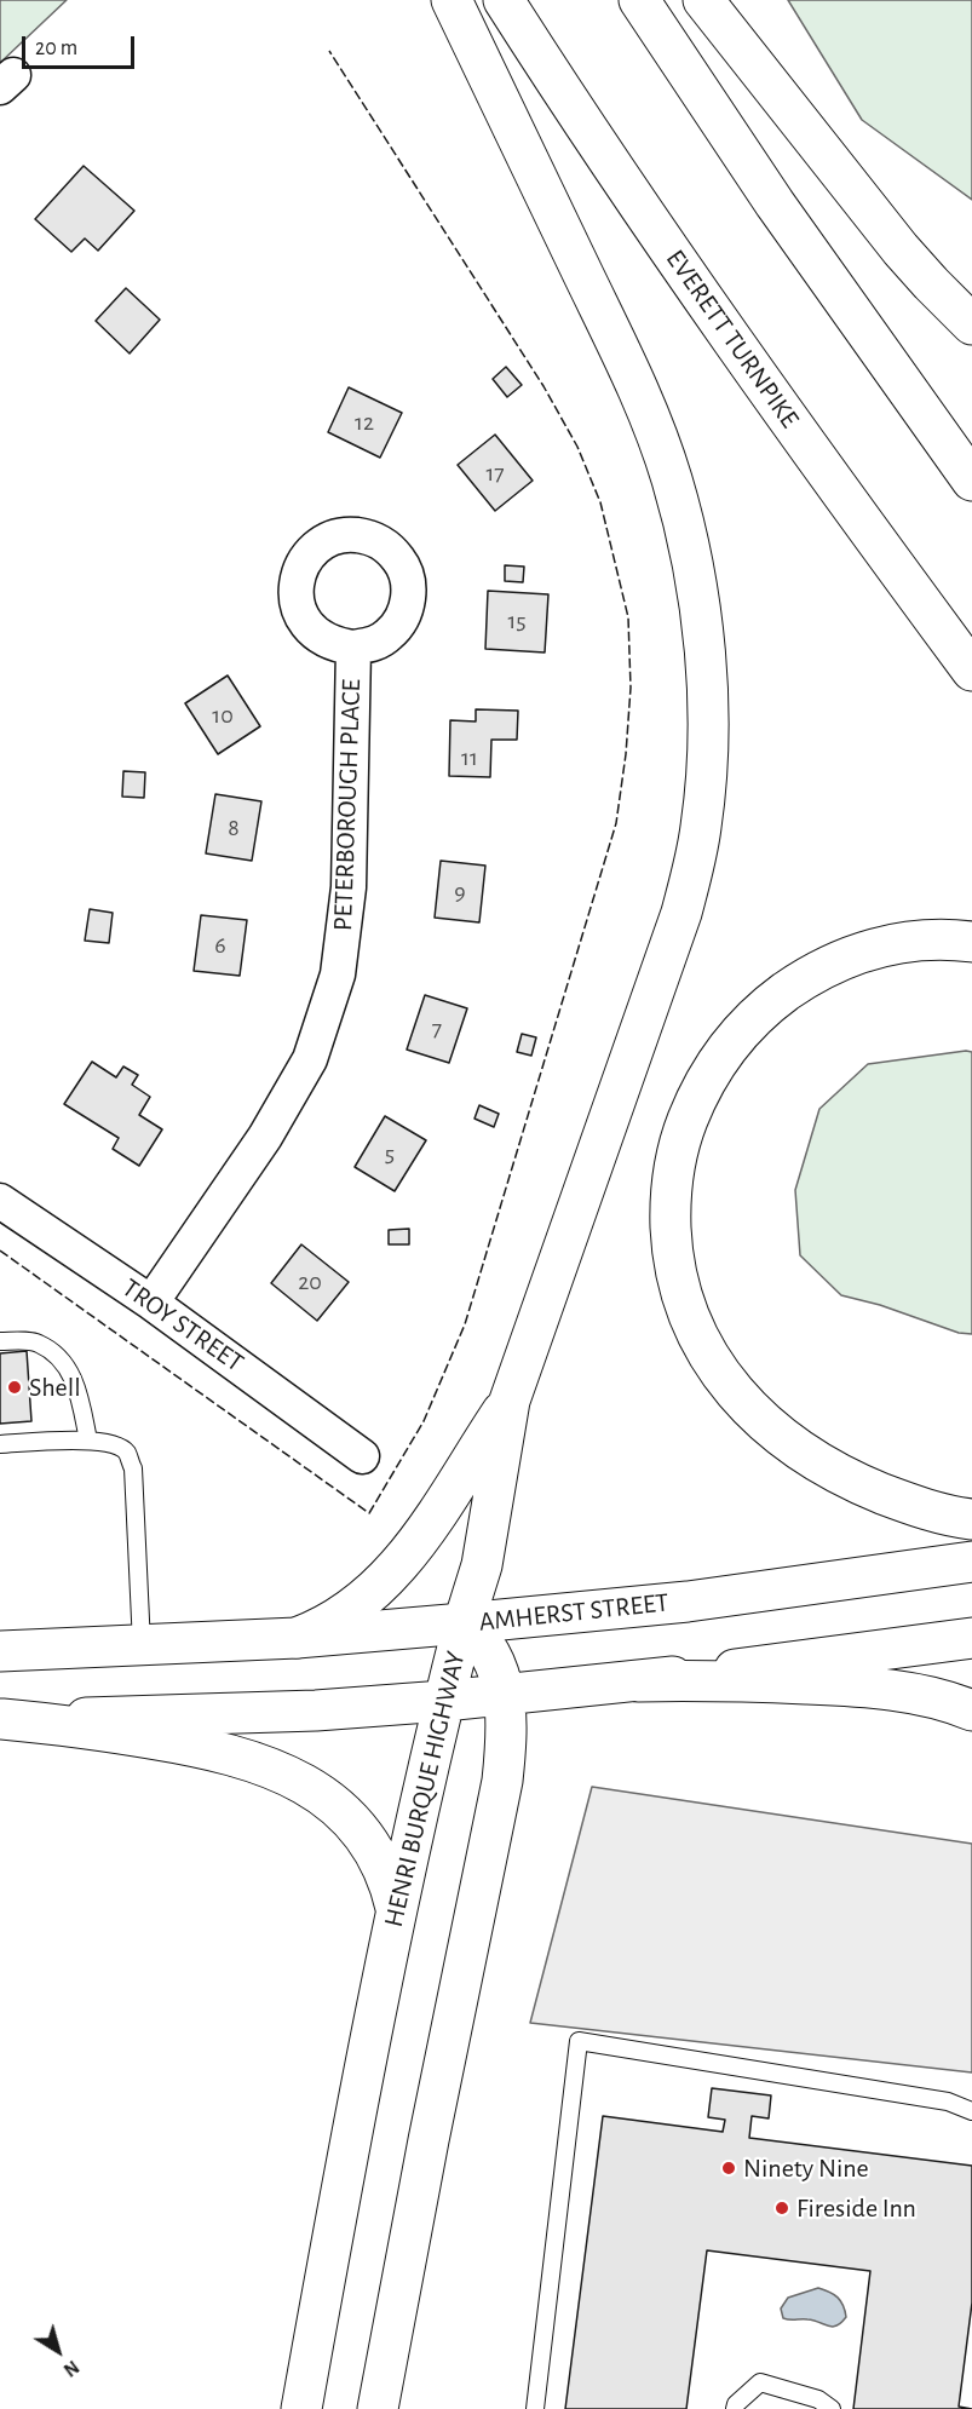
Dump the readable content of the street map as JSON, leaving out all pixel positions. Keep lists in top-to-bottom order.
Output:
{
  "streets": {
    "main road": ["EVERETT TURNPIKE", "AMHERST STREET", "HENRI BURQUE HIGHWAY"],
    "street": ["PETERBOROUGH PLACE", "TROY STREET"]
  },
  "crossings": [
    ["PETERBOROUGH PLACE", "TROY STREET"],
    ["AMHERST STREET", "HENRI BURQUE HIGHWAY"]
  ],
  "places": ["Shell", "Ninety Nine", "Fireside Inn"],
  "house_numbers": [
    "12",
    "17",
    "15",
    "10",
    "11",
    "8",
    "9",
    "6",
    "7",
    "5",
    "20"
  ],
  "scale_bar": "20 m",
  "north": "bottom right"
}
